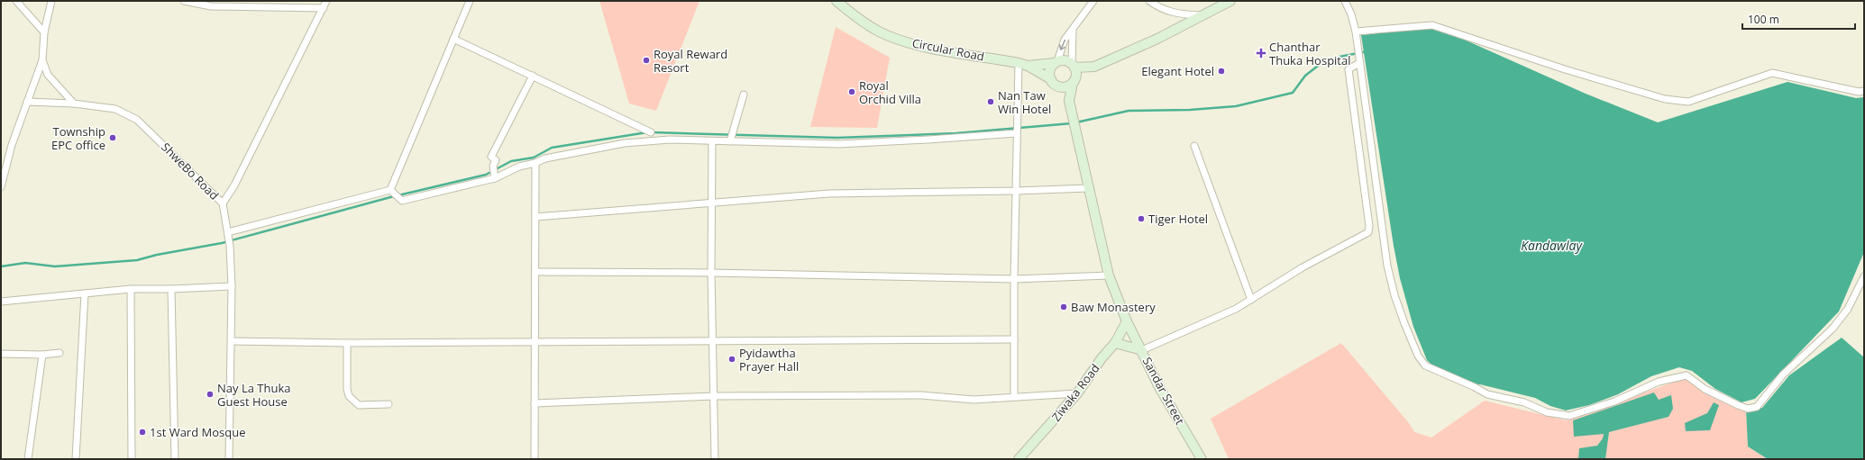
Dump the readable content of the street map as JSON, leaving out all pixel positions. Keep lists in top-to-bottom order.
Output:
{
  "streets": {
    "street": [
      "Circular Road",
      "ShweBo Road",
      "Sandar Street",
      "Ziwaka Road"
    ]
  },
  "crossings": [
    ["Sandar Street", "Ziwaka Road"]
  ],
  "water": ["Kandawlay"],
  "places": {
    "health": ["Chanthar Thuka Hospital"],
    "other": [
      "Royal Reward Resort",
      "Elegant Hotel",
      "Royal Orchid Villa",
      "Nan Taw Win Hotel",
      "Township EPC office",
      "Tiger Hotel",
      "Baw Monastery",
      "Pyidawtha Prayer Hall",
      "Nay La Thuka Guest House",
      "1st Ward Mosque"
    ]
  },
  "scale_bar": "100 m"
}
